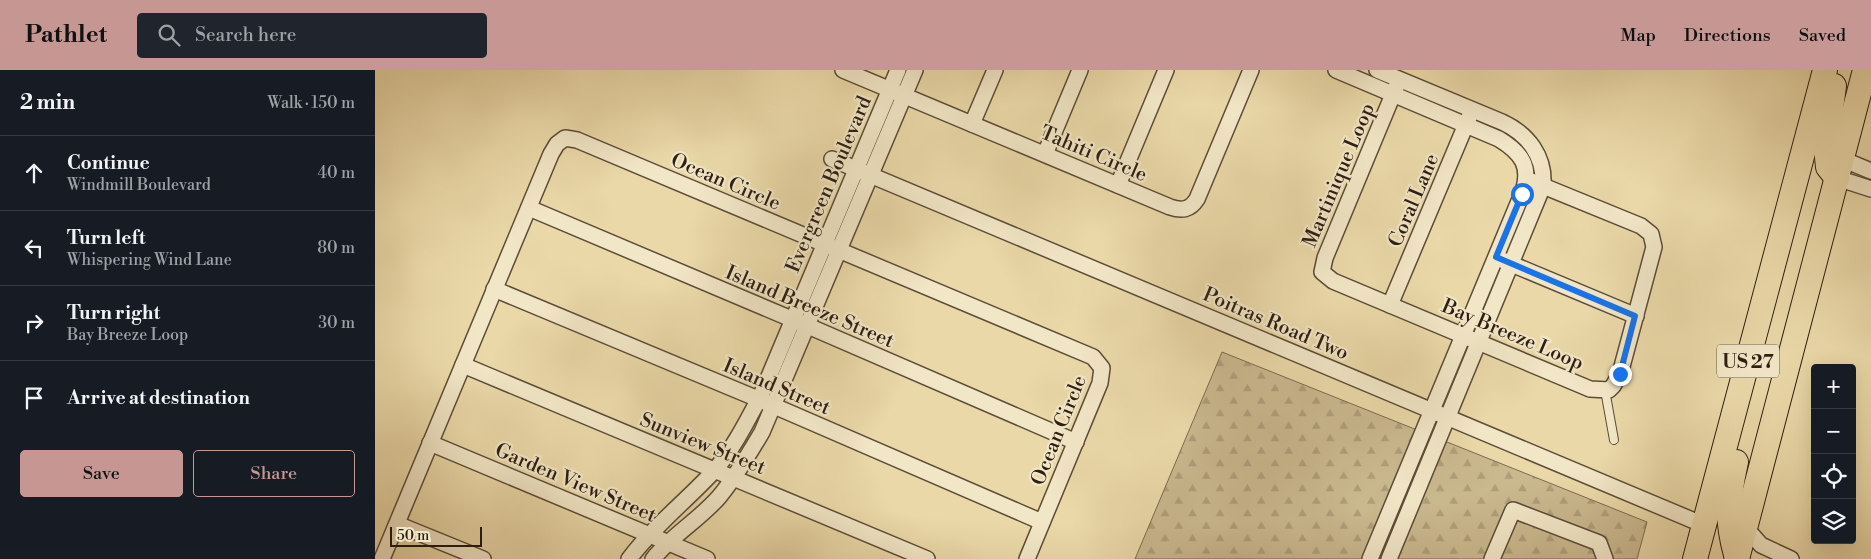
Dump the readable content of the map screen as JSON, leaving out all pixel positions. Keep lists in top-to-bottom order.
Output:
{
  "streets": {
    "highway": ["US 27"],
    "street": [
      "Tahiti Circle",
      "Martinique Loop",
      "Ocean Circle",
      "Evergreen Boulevard",
      "Coral Lane",
      "Island Breeze Street",
      "Poitras Road Two",
      "Bay Breeze Loop",
      "Island Street",
      "Sunview Street",
      "Garden View Street"
    ]
  },
  "crossings": [
    ["Tahiti Circle", "Evergreen Boulevard"],
    ["Martinique Loop", "Coral Lane"],
    ["Martinique Loop", "Bay Breeze Loop"],
    ["Ocean Circle", "Evergreen Boulevard"],
    ["Ocean Circle", "Island Breeze Street"],
    ["Ocean Circle", "Island Street"],
    ["Ocean Circle", "Sunview Street"],
    ["Ocean Circle", "Garden View Street"],
    ["Evergreen Boulevard", "Island Breeze Street"],
    ["Evergreen Boulevard", "Poitras Road Two"],
    ["Evergreen Boulevard", "Island Street"],
    ["Evergreen Boulevard", "Sunview Street"],
    ["Evergreen Boulevard", "Garden View Street"],
    ["Coral Lane", "Bay Breeze Loop"],
    ["Poitras Road Two", "US 27"]
  ],
  "scale_bar": "50 m",
  "page": {
    "header": "Pathlet",
    "search": "Search here",
    "nav": ["Map", "Directions", "Saved"],
    "heading": ["2 min", "Walk · 150 m"],
    "list": [
      ["Continue", "Windmill Boulevard", "40 m"],
      ["Turn left", "Whispering Wind Lane", "80 m"],
      ["Turn right", "Bay Breeze Loop", "30 m"],
      "Arrive at destination"
    ],
    "map_buttons": ["+", "−"],
    "buttons": ["Save", "Share"],
    "scale": "50 m"
  }
}
